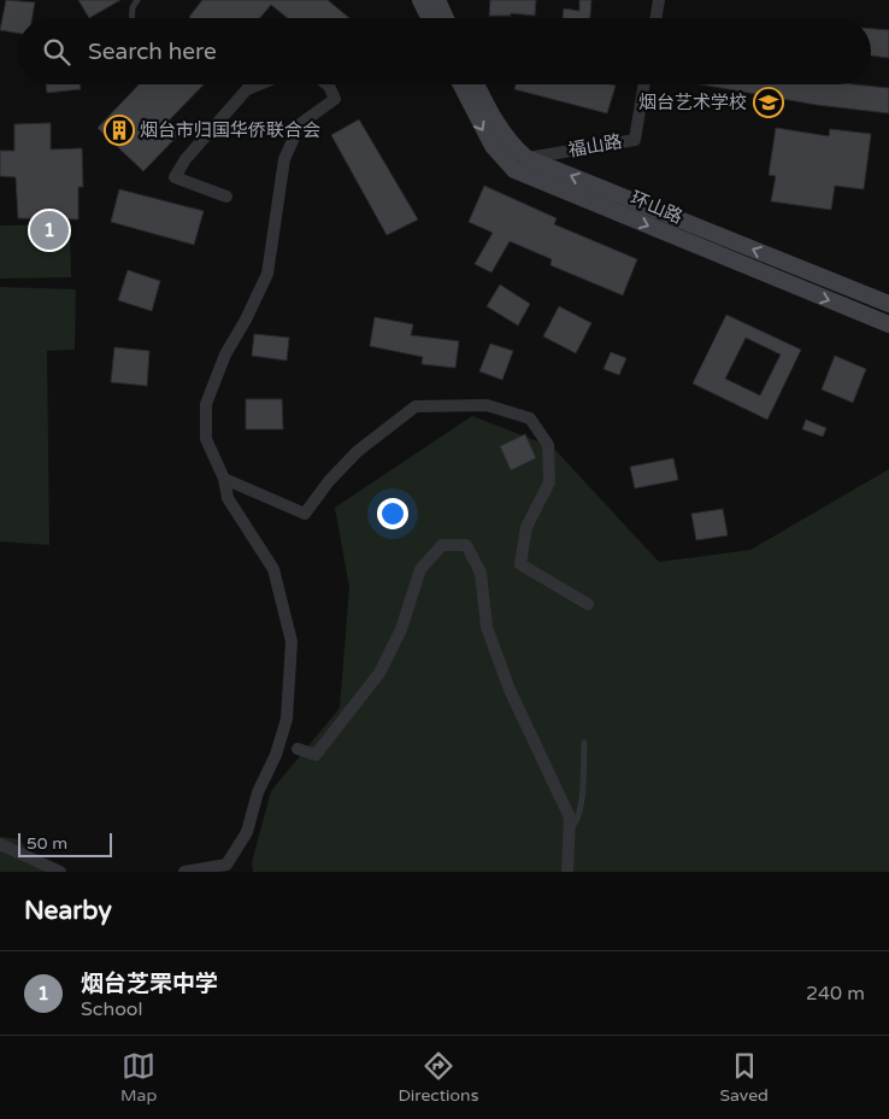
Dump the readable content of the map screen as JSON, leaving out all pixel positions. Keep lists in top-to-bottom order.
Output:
{
  "streets": {
    "main road": ["环山路"],
    "street": ["福山路"]
  },
  "crossings": [
    ["福山路", "环山路"]
  ],
  "places": {
    "school or university": ["烟台艺术学校"],
    "building": ["烟台市归国华侨联合会"]
  },
  "scale_bar": "50 m",
  "page": {
    "search": "Search here",
    "pins": "1",
    "scale": "50 m",
    "heading": "Nearby",
    "list": [
      {
        "mark": "1",
        "name": "烟台芝罘中学",
        "note": "School",
        "value": "240 m"
      }
    ],
    "nav": ["Map", "Directions", "Saved"]
  }
}
